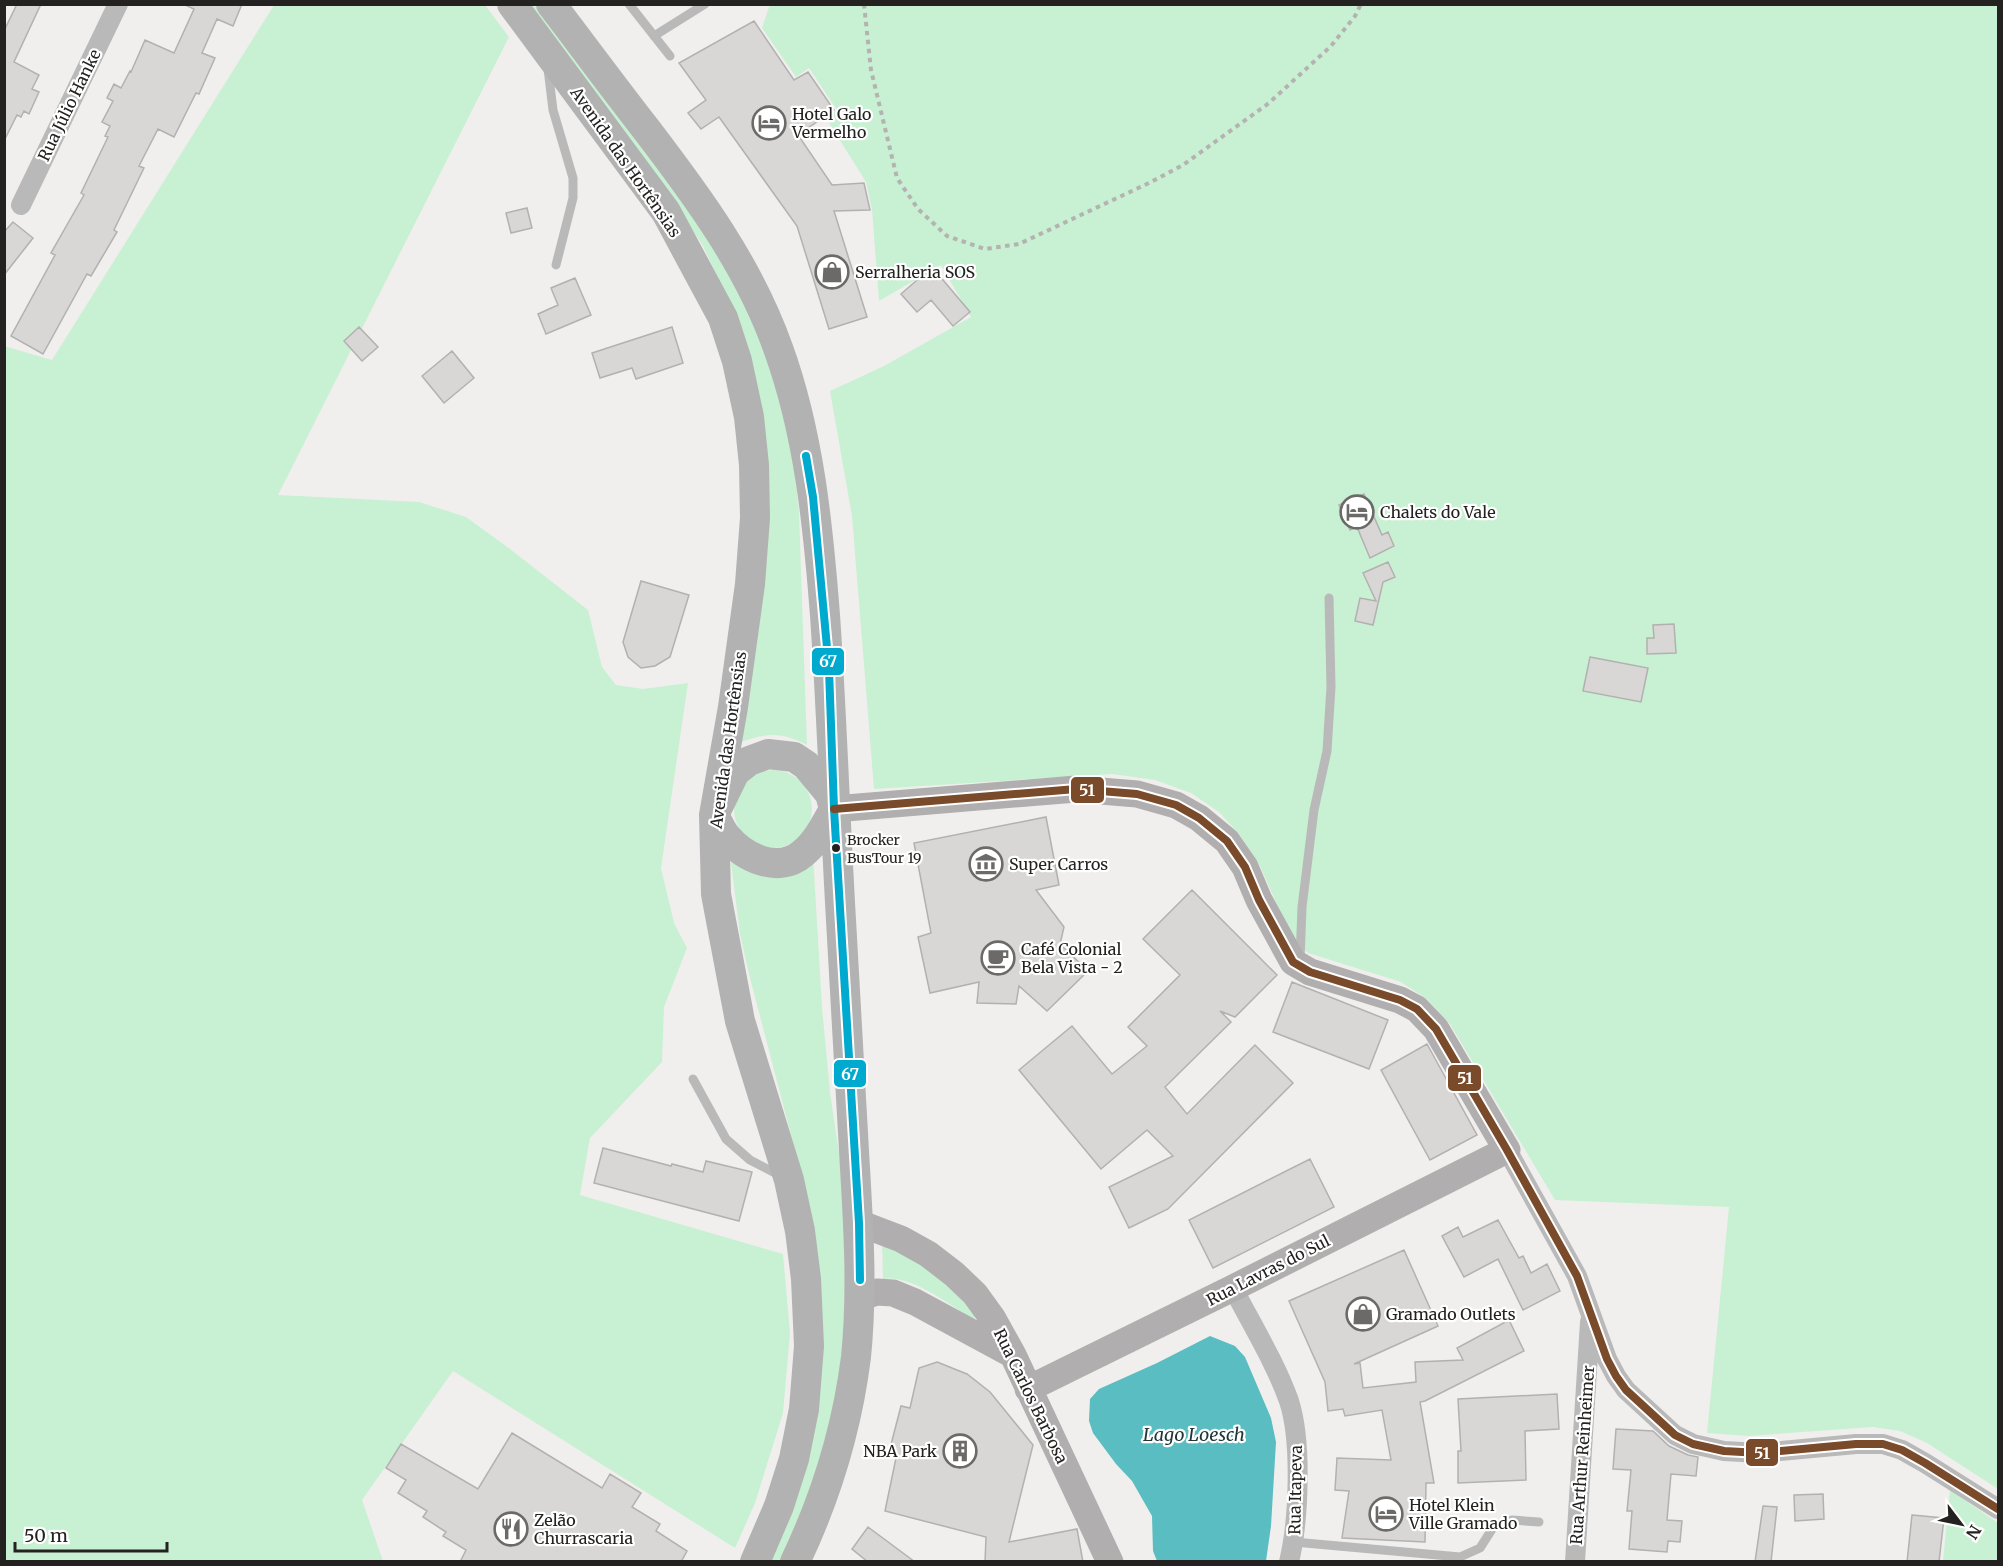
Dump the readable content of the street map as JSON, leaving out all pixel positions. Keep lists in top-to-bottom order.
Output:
{
  "streets": {
    "main road": ["Avenida das Hortênsias"],
    "street": [
      "Rua Júlio Hanke",
      "Rua Lavras do Sul",
      "Rua Carlos Barbosa",
      "Rua Arthur Reinheimer",
      "Rua Itapeva"
    ]
  },
  "crossings": [
    ["Avenida das Hortênsias", "Rua Carlos Barbosa"],
    ["Rua Lavras do Sul", "Rua Carlos Barbosa"],
    ["Rua Lavras do Sul", "Rua Itapeva"]
  ],
  "water": ["Lago Loesch"],
  "places": {
    "hotel": ["Hotel Galo Vermelho", "Chalets do Vale", "Hotel Klein Ville Gramado"],
    "shop": ["Serralheria SOS", "Gramado Outlets"],
    "other": ["Brocker BusTour 19"],
    "museum": ["Super Carros"],
    "cafe": ["Café Colonial Bela Vista - 2"],
    "building": ["NBA Park"],
    "restaurant": ["Zelão Churrascaria"]
  },
  "lines": ["transit line 67", "transit line 51"],
  "scale_bar": "50 m",
  "north": "bottom right"
}
